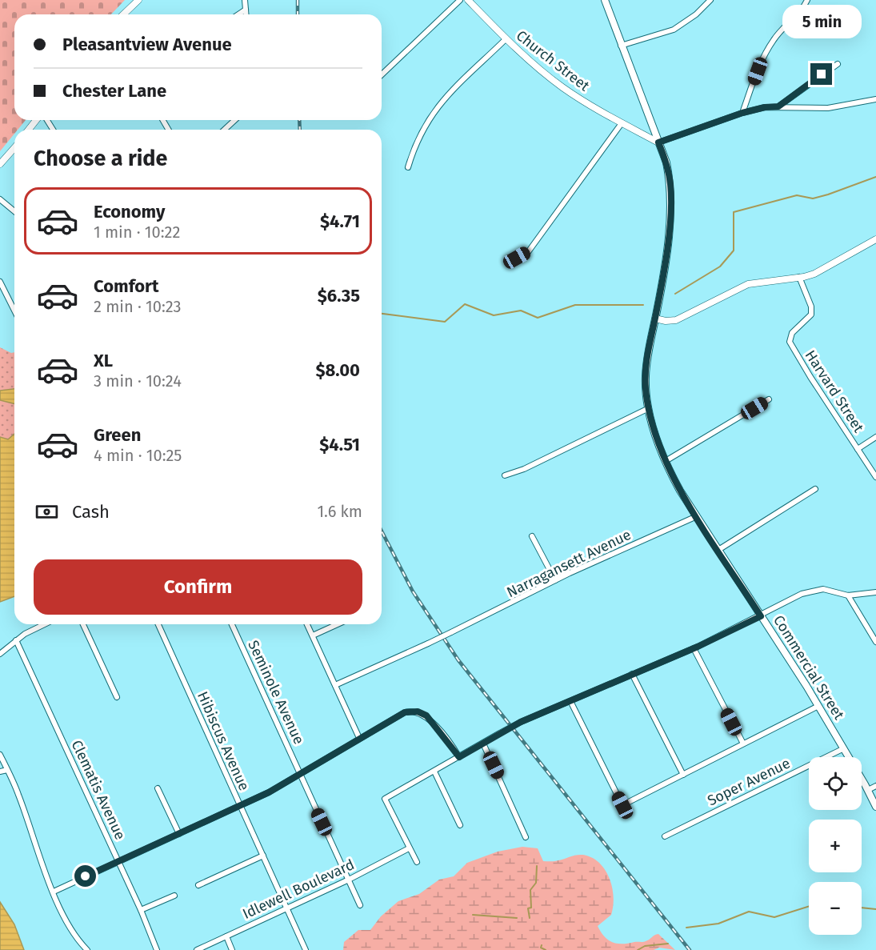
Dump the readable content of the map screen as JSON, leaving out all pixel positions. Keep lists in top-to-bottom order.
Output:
{
  "streets": {
    "main road": ["Commercial Street"],
    "street": [
      "Church Street",
      "Harvard Street",
      "Narragansett Avenue",
      "Seminole Avenue",
      "Hibiscus Avenue",
      "Soper Avenue",
      "Clematis Avenue",
      "Idlewell Boulevard"
    ]
  },
  "crossings": [
    ["Church Street", "Commercial Street"],
    ["Narragansett Avenue", "Commercial Street"],
    ["Commercial Street", "Soper Avenue"],
    ["Seminole Avenue", "Idlewell Boulevard"],
    ["Hibiscus Avenue", "Idlewell Boulevard"]
  ],
  "page": {
    "bubble": "5 min",
    "banner": ["Pleasantview Avenue", "Chester Lane"],
    "heading": "Choose a ride",
    "list": [
      {
        "name": "Economy",
        "note": "1 min · 10:22",
        "value": "$4.71"
      },
      {
        "name": "Comfort",
        "note": "2 min · 10:23",
        "value": "$6.35"
      },
      {
        "name": "XL",
        "note": "3 min · 10:24",
        "value": "$8.00"
      },
      {
        "name": "Green",
        "note": "4 min · 10:25",
        "value": "$4.51"
      }
    ],
    "pay": ["Cash", "1.6 km"],
    "buttons": "Confirm",
    "map_buttons": ["+", "−"]
  }
}
